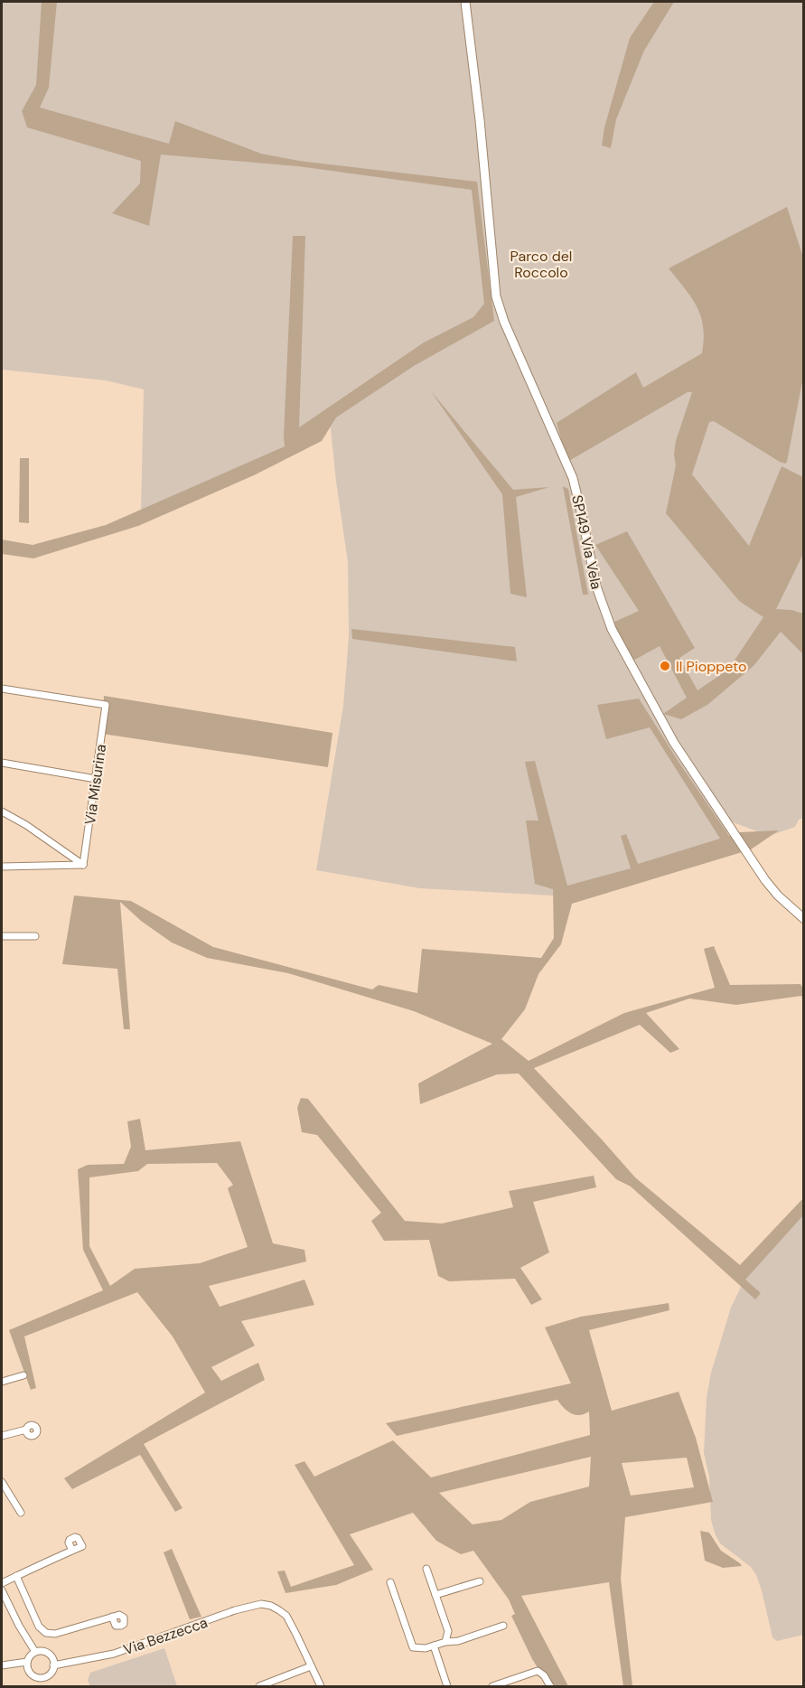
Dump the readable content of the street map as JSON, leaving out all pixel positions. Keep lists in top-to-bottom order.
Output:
{
  "streets": {
    "street": ["SP149 Via Vela", "Via Misurina", "Via Bezzecca"]
  },
  "parks": ["Parco del Roccolo"],
  "places": ["Il Pioppeto"]
}
